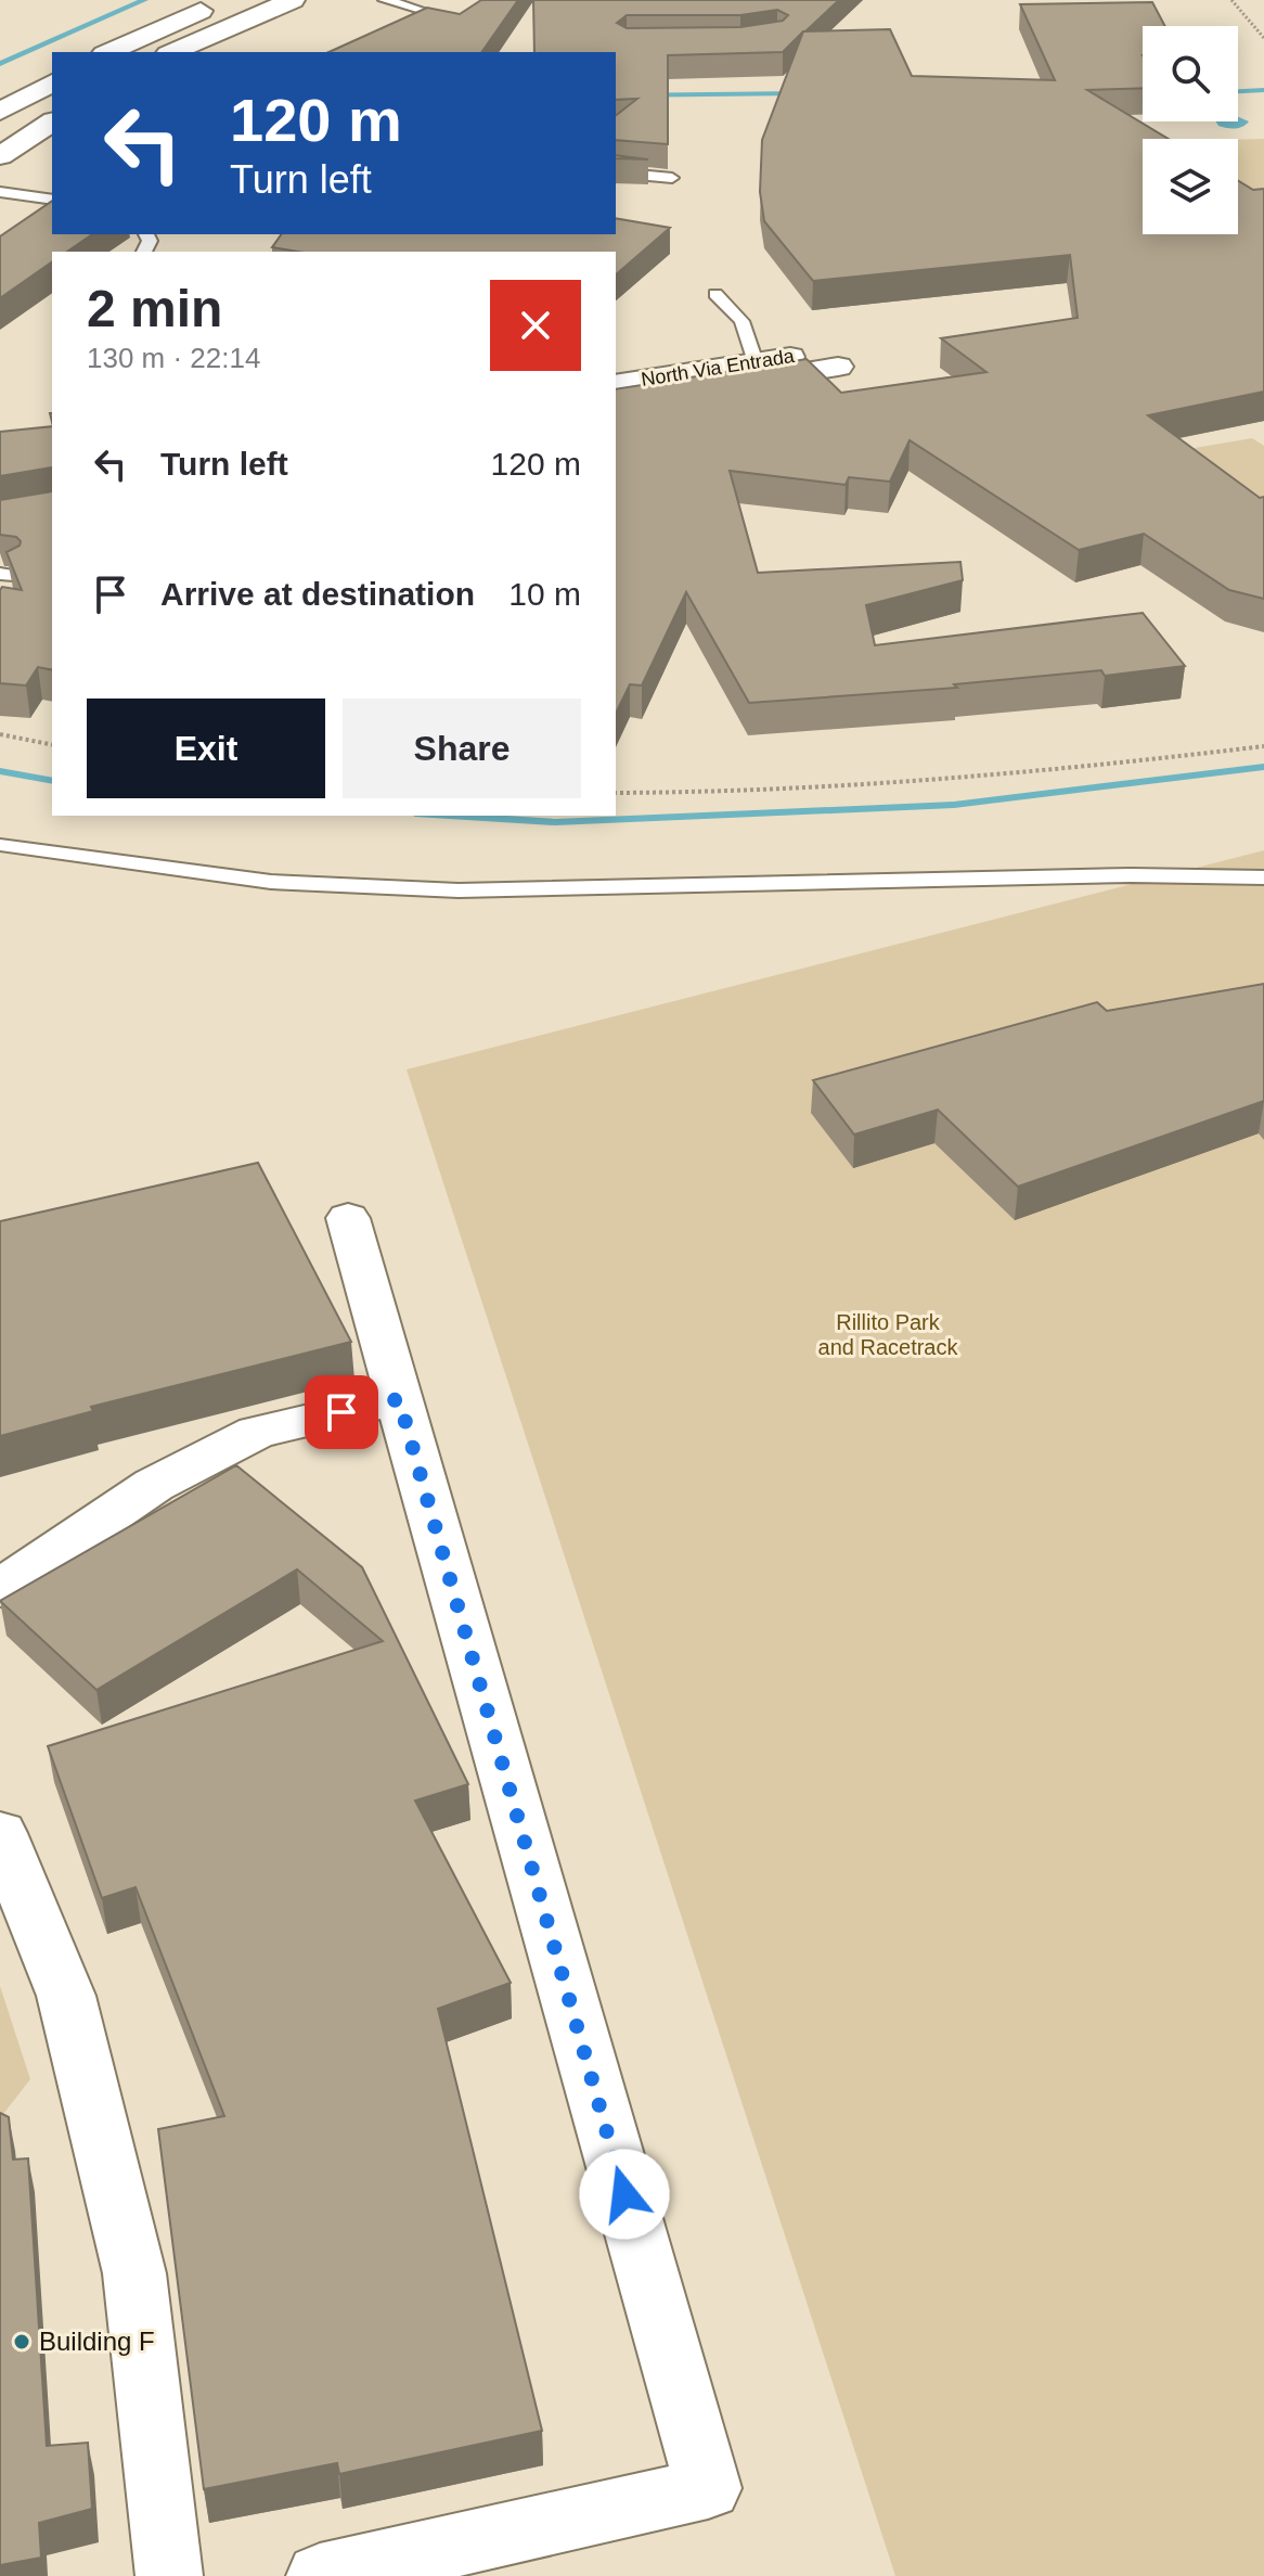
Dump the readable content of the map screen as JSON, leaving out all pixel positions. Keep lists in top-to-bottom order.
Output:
{
  "streets": {
    "street": ["North Via Entrada"]
  },
  "parks": ["Rillito Park and Racetrack"],
  "places": ["Building F"],
  "page": {
    "turn": ["120 m", "Turn left"],
    "heading": ["2 min", "130 m · 22:14"],
    "list": [
      {
        "name": "Turn left",
        "value": "120 m"
      },
      {
        "name": "Arrive at destination",
        "value": "10 m"
      }
    ],
    "buttons": ["Exit", "Share"]
  }
}
